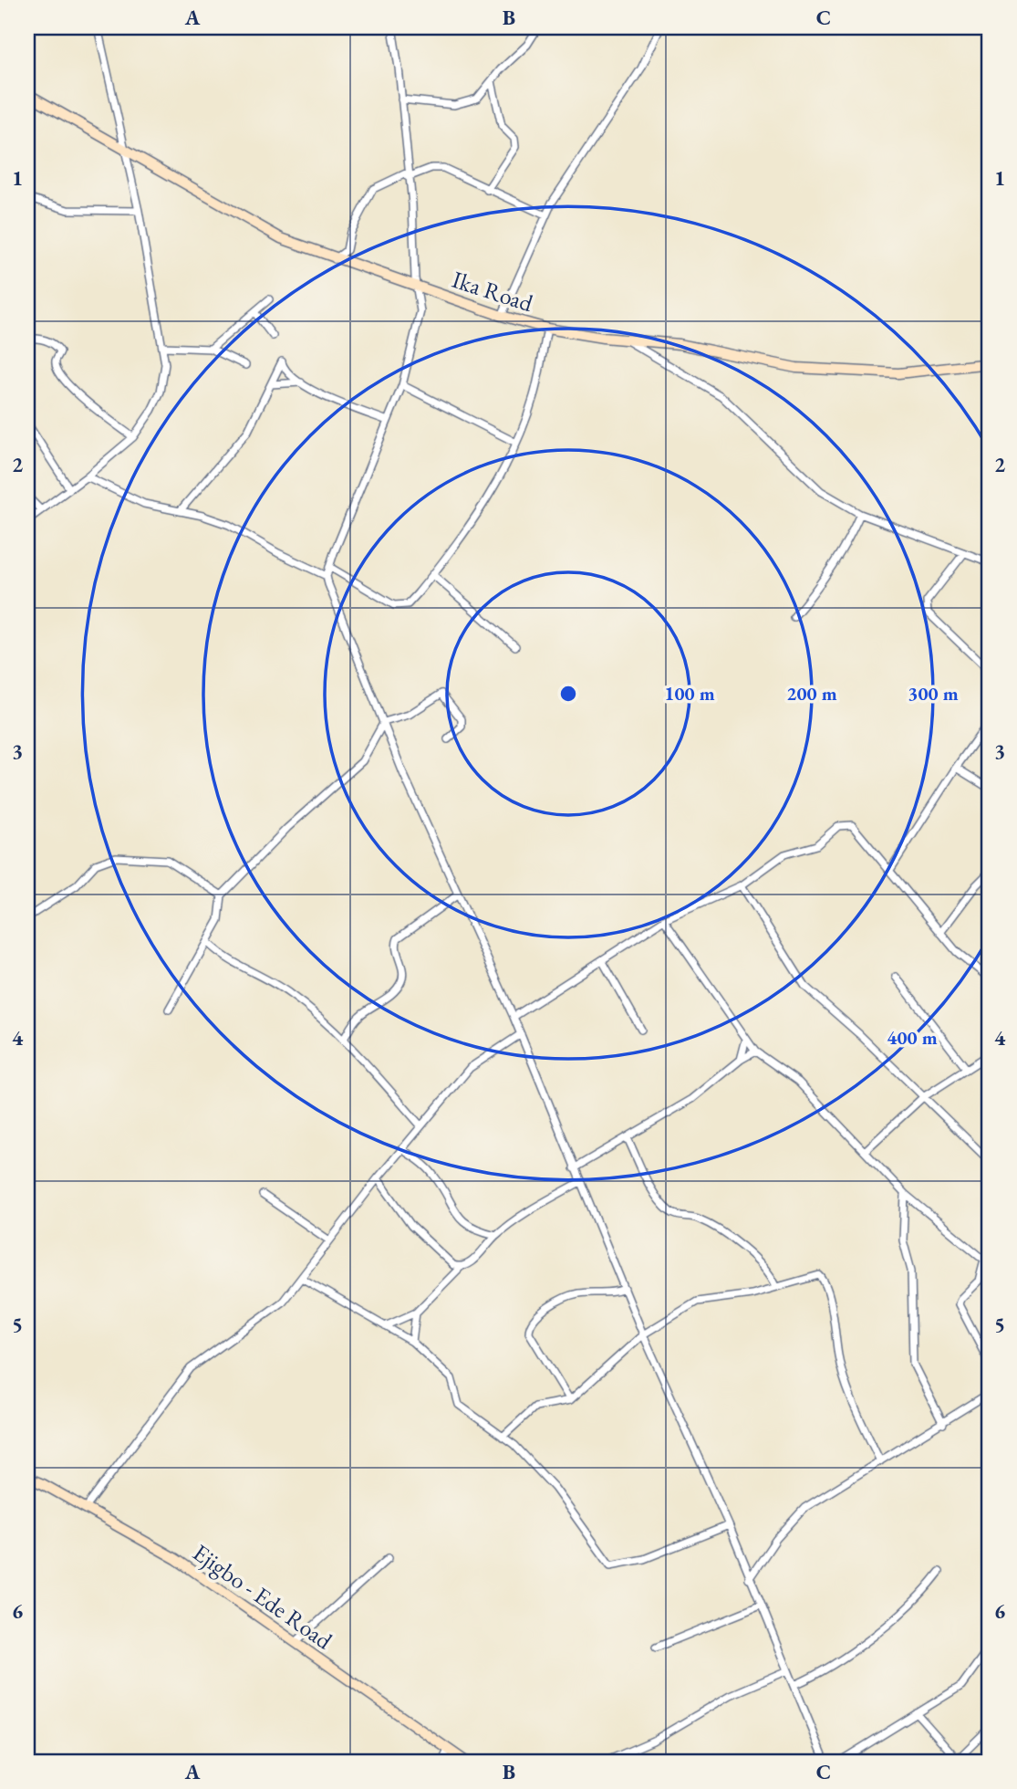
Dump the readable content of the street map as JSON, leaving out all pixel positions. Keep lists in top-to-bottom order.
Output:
{
  "streets": {
    "street": ["Ika Road", "Ejigbo - Ede Road"]
  },
  "grid": {
    "columns": ["A", "B", "C"],
    "rows": [
      "1",
      "2",
      "3",
      "4",
      "5",
      "6"
    ]
  },
  "rings": [
    "100 m",
    "200 m",
    "300 m",
    "400 m"
  ]
}
